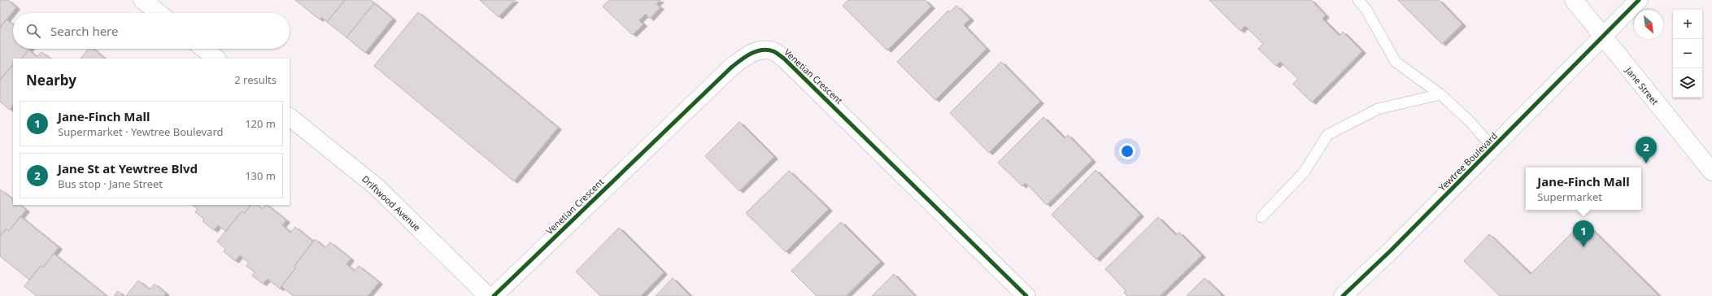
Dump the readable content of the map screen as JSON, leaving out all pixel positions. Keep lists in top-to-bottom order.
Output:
{
  "streets": {
    "street": [
      "Venetian Crescent",
      "Jane Street",
      "Yewtree Boulevard",
      "Driftwood Avenue"
    ]
  },
  "crossings": [
    ["Jane Street", "Yewtree Boulevard"]
  ],
  "north": "bottom right",
  "page": {
    "map_buttons": ["+", "−"],
    "search": "Search here",
    "heading": ["Nearby", "2 results"],
    "list": [
      {
        "mark": "1",
        "name": "Jane-Finch Mall",
        "note": "Supermarket · Yewtree Boulevard",
        "value": "120 m"
      },
      {
        "mark": "2",
        "name": "Jane St at Yewtree Blvd",
        "note": "Bus stop · Jane Street",
        "value": "130 m"
      }
    ],
    "pins": ["2", "1"],
    "popup": ["Jane-Finch Mall", "Supermarket"]
  }
}
